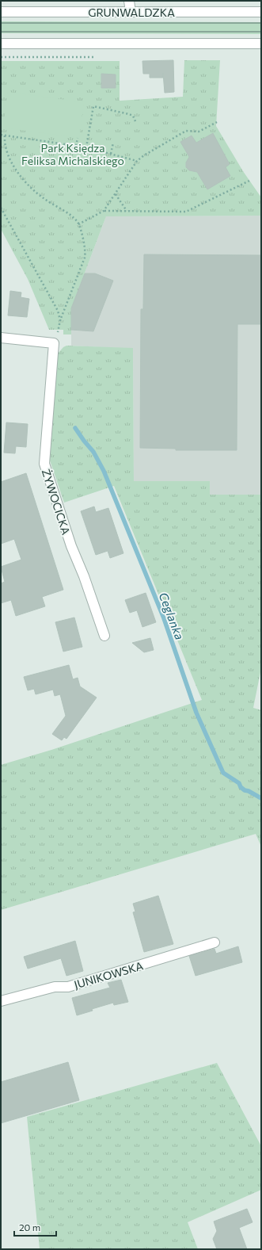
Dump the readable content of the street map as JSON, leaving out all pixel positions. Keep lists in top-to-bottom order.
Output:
{
  "streets": {
    "street": ["GRUNWALDZKA", "ŻYWOCICKA", "JUNIKOWSKA"]
  },
  "water": ["Ceglanka"],
  "parks": ["Park Księdza Feliksa Michalskiego"],
  "scale_bar": "20 m"
}
